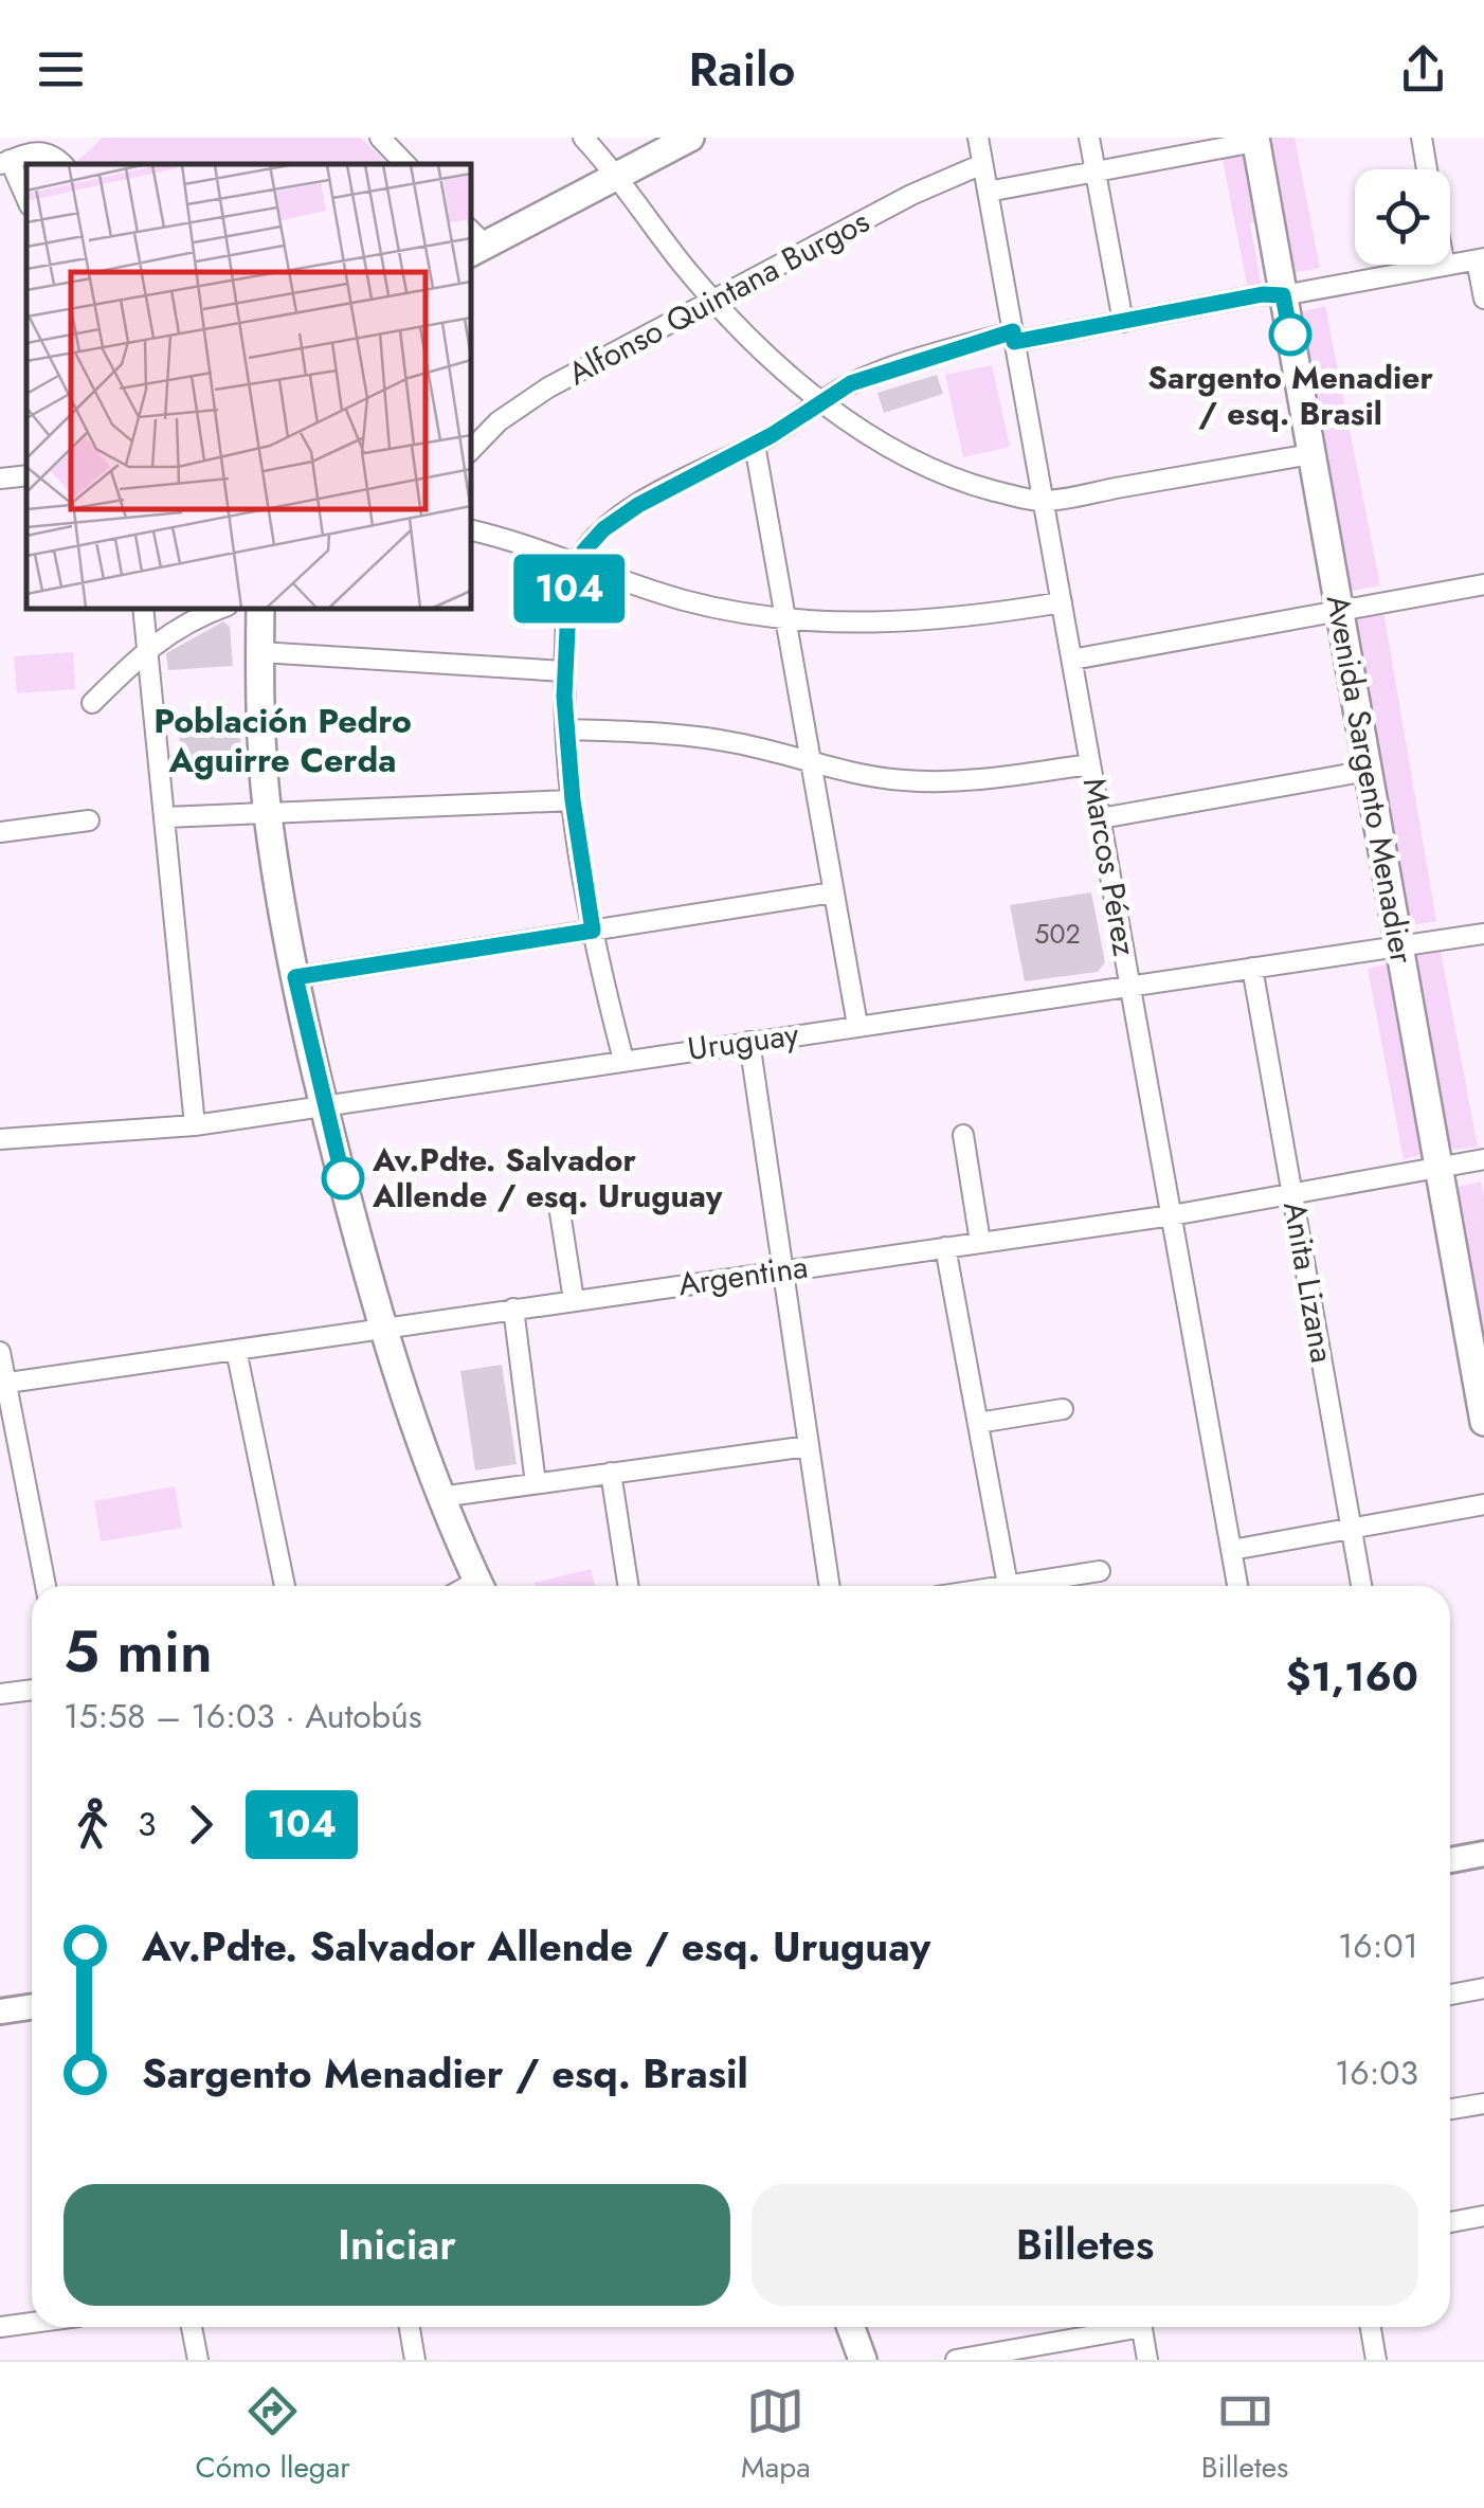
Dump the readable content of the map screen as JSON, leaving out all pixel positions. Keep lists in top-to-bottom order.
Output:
{
  "streets": {
    "main road": ["Avenida Sargento Menadier"],
    "street": [
      "Alfonso Quintana Burgos",
      "Marcos Pérez",
      "Uruguay",
      "Argentina",
      "Anita Lizana"
    ]
  },
  "crossings": [
    ["Alfonso Quintana Burgos", "Marcos Pérez"],
    ["Avenida Sargento Menadier", "Uruguay"],
    ["Avenida Sargento Menadier", "Argentina"],
    ["Marcos Pérez", "Uruguay"],
    ["Marcos Pérez", "Argentina"],
    ["Uruguay", "Anita Lizana"],
    ["Argentina", "Anita Lizana"]
  ],
  "districts": ["Población Pedro Aguirre Cerda"],
  "places": ["Sargento Menadier / esq. Brasil", "Av.Pdte. Salvador Allende / esq. Uruguay"],
  "lines": ["bus line 104"],
  "house_numbers": ["502"],
  "page": {
    "header": "Railo",
    "on_map": "104",
    "heading": ["5 min", "15:58 – 16:03 · Autobús", "$1,160"],
    "legs": ["3", "104"],
    "list": [
      {
        "name": "Av.Pdte. Salvador Allende / esq. Uruguay",
        "value": "16:01"
      },
      {
        "name": "Sargento Menadier / esq. Brasil",
        "value": "16:03"
      }
    ],
    "buttons": ["Iniciar", "Billetes"],
    "tabs": ["Cómo llegar", "Mapa", "Billetes"]
  }
}
